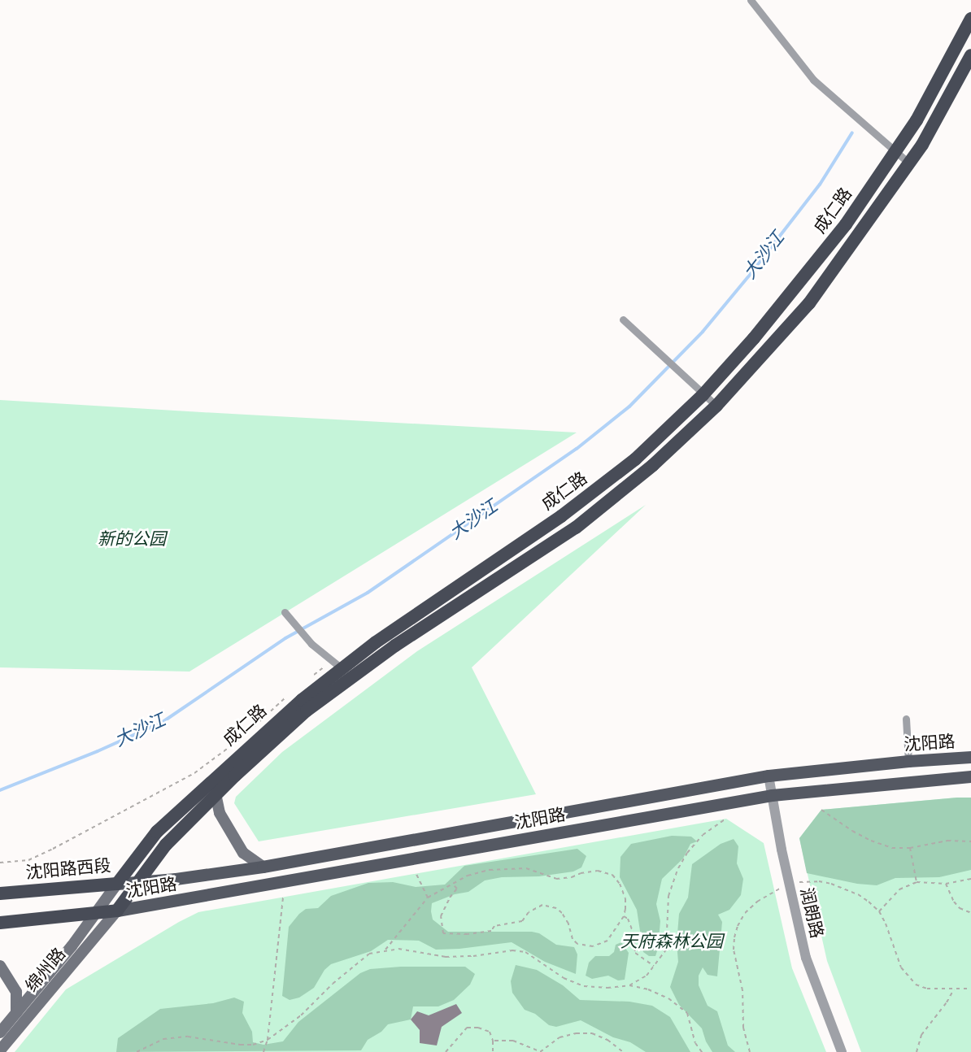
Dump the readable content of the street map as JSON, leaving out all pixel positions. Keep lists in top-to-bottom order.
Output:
{
  "streets": {
    "highway": ["成仁路", "沈阳路西段"],
    "main road": ["沈阳路", "绵州路"],
    "street": ["润朗路"]
  },
  "crossings": [
    ["成仁路", "沈阳路"],
    ["成仁路", "沈阳路西段"],
    ["成仁路", "绵州路"],
    ["沈阳路", "沈阳路西段"],
    ["沈阳路", "润朗路"],
    ["沈阳路", "绵州路"]
  ],
  "water": ["大沙江"],
  "parks": ["新的公园", "天府森林公园"]
}
